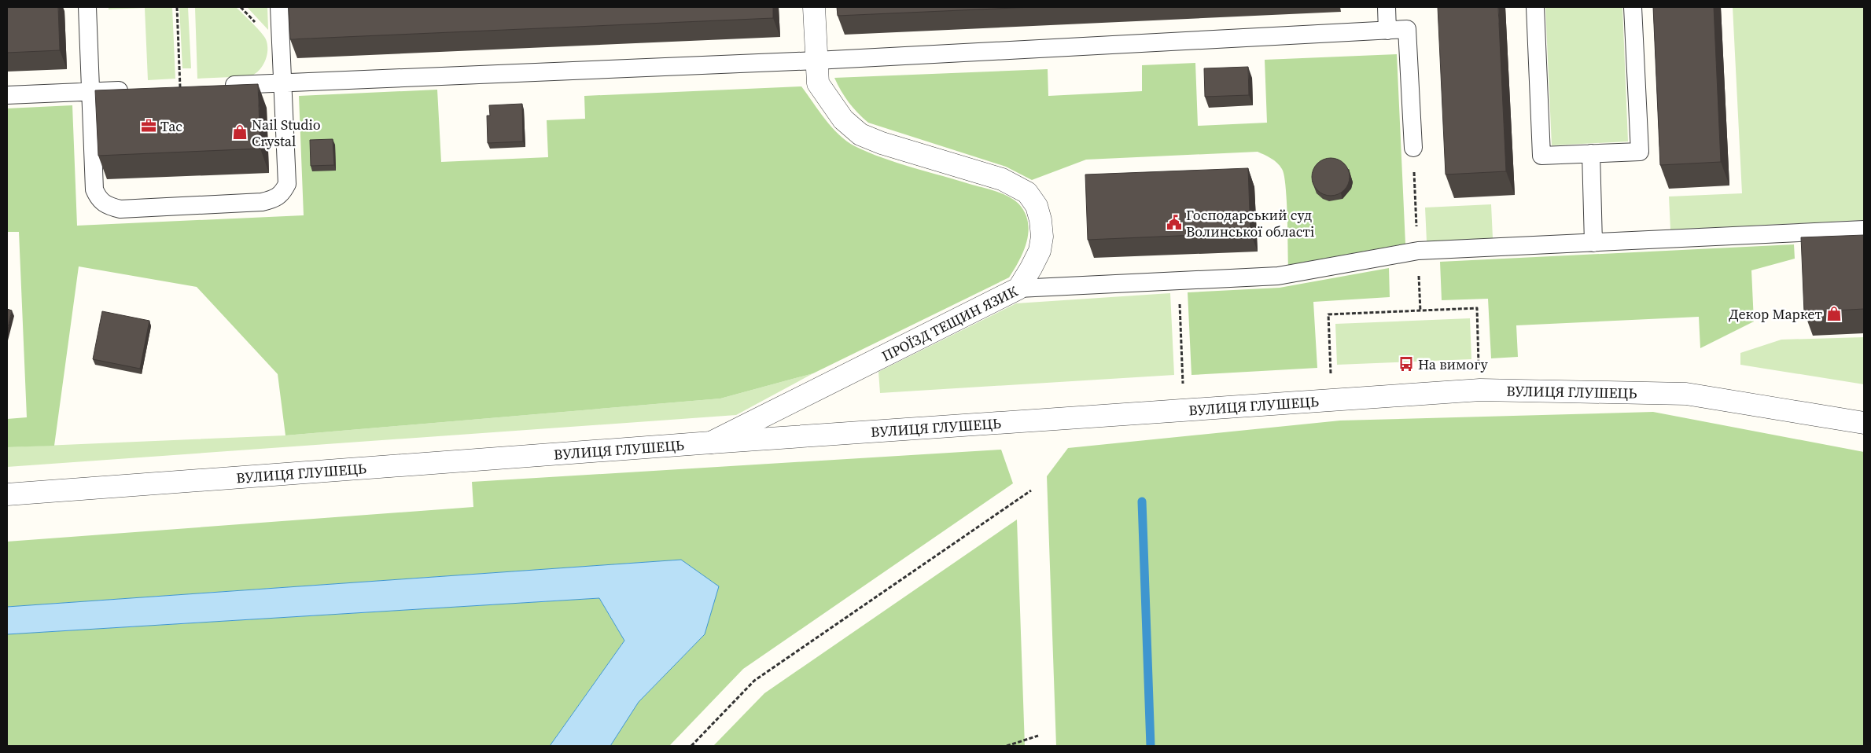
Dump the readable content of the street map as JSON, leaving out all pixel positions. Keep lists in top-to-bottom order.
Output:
{
  "streets": {
    "street": ["ПРОЇЗД ТЕЩИН ЯЗИК", "ВУЛИЦЯ ГЛУШЕЦЬ"]
  },
  "crossings": [
    ["ПРОЇЗД ТЕЩИН ЯЗИК", "ВУЛИЦЯ ГЛУШЕЦЬ"]
  ],
  "places": {
    "office": ["Тас"],
    "shop": ["Nail Studio Crystal", "Декор Маркет"],
    "public building": ["Господарський суд Волинської області"],
    "bus stop": ["На вимогу"]
  }
}
